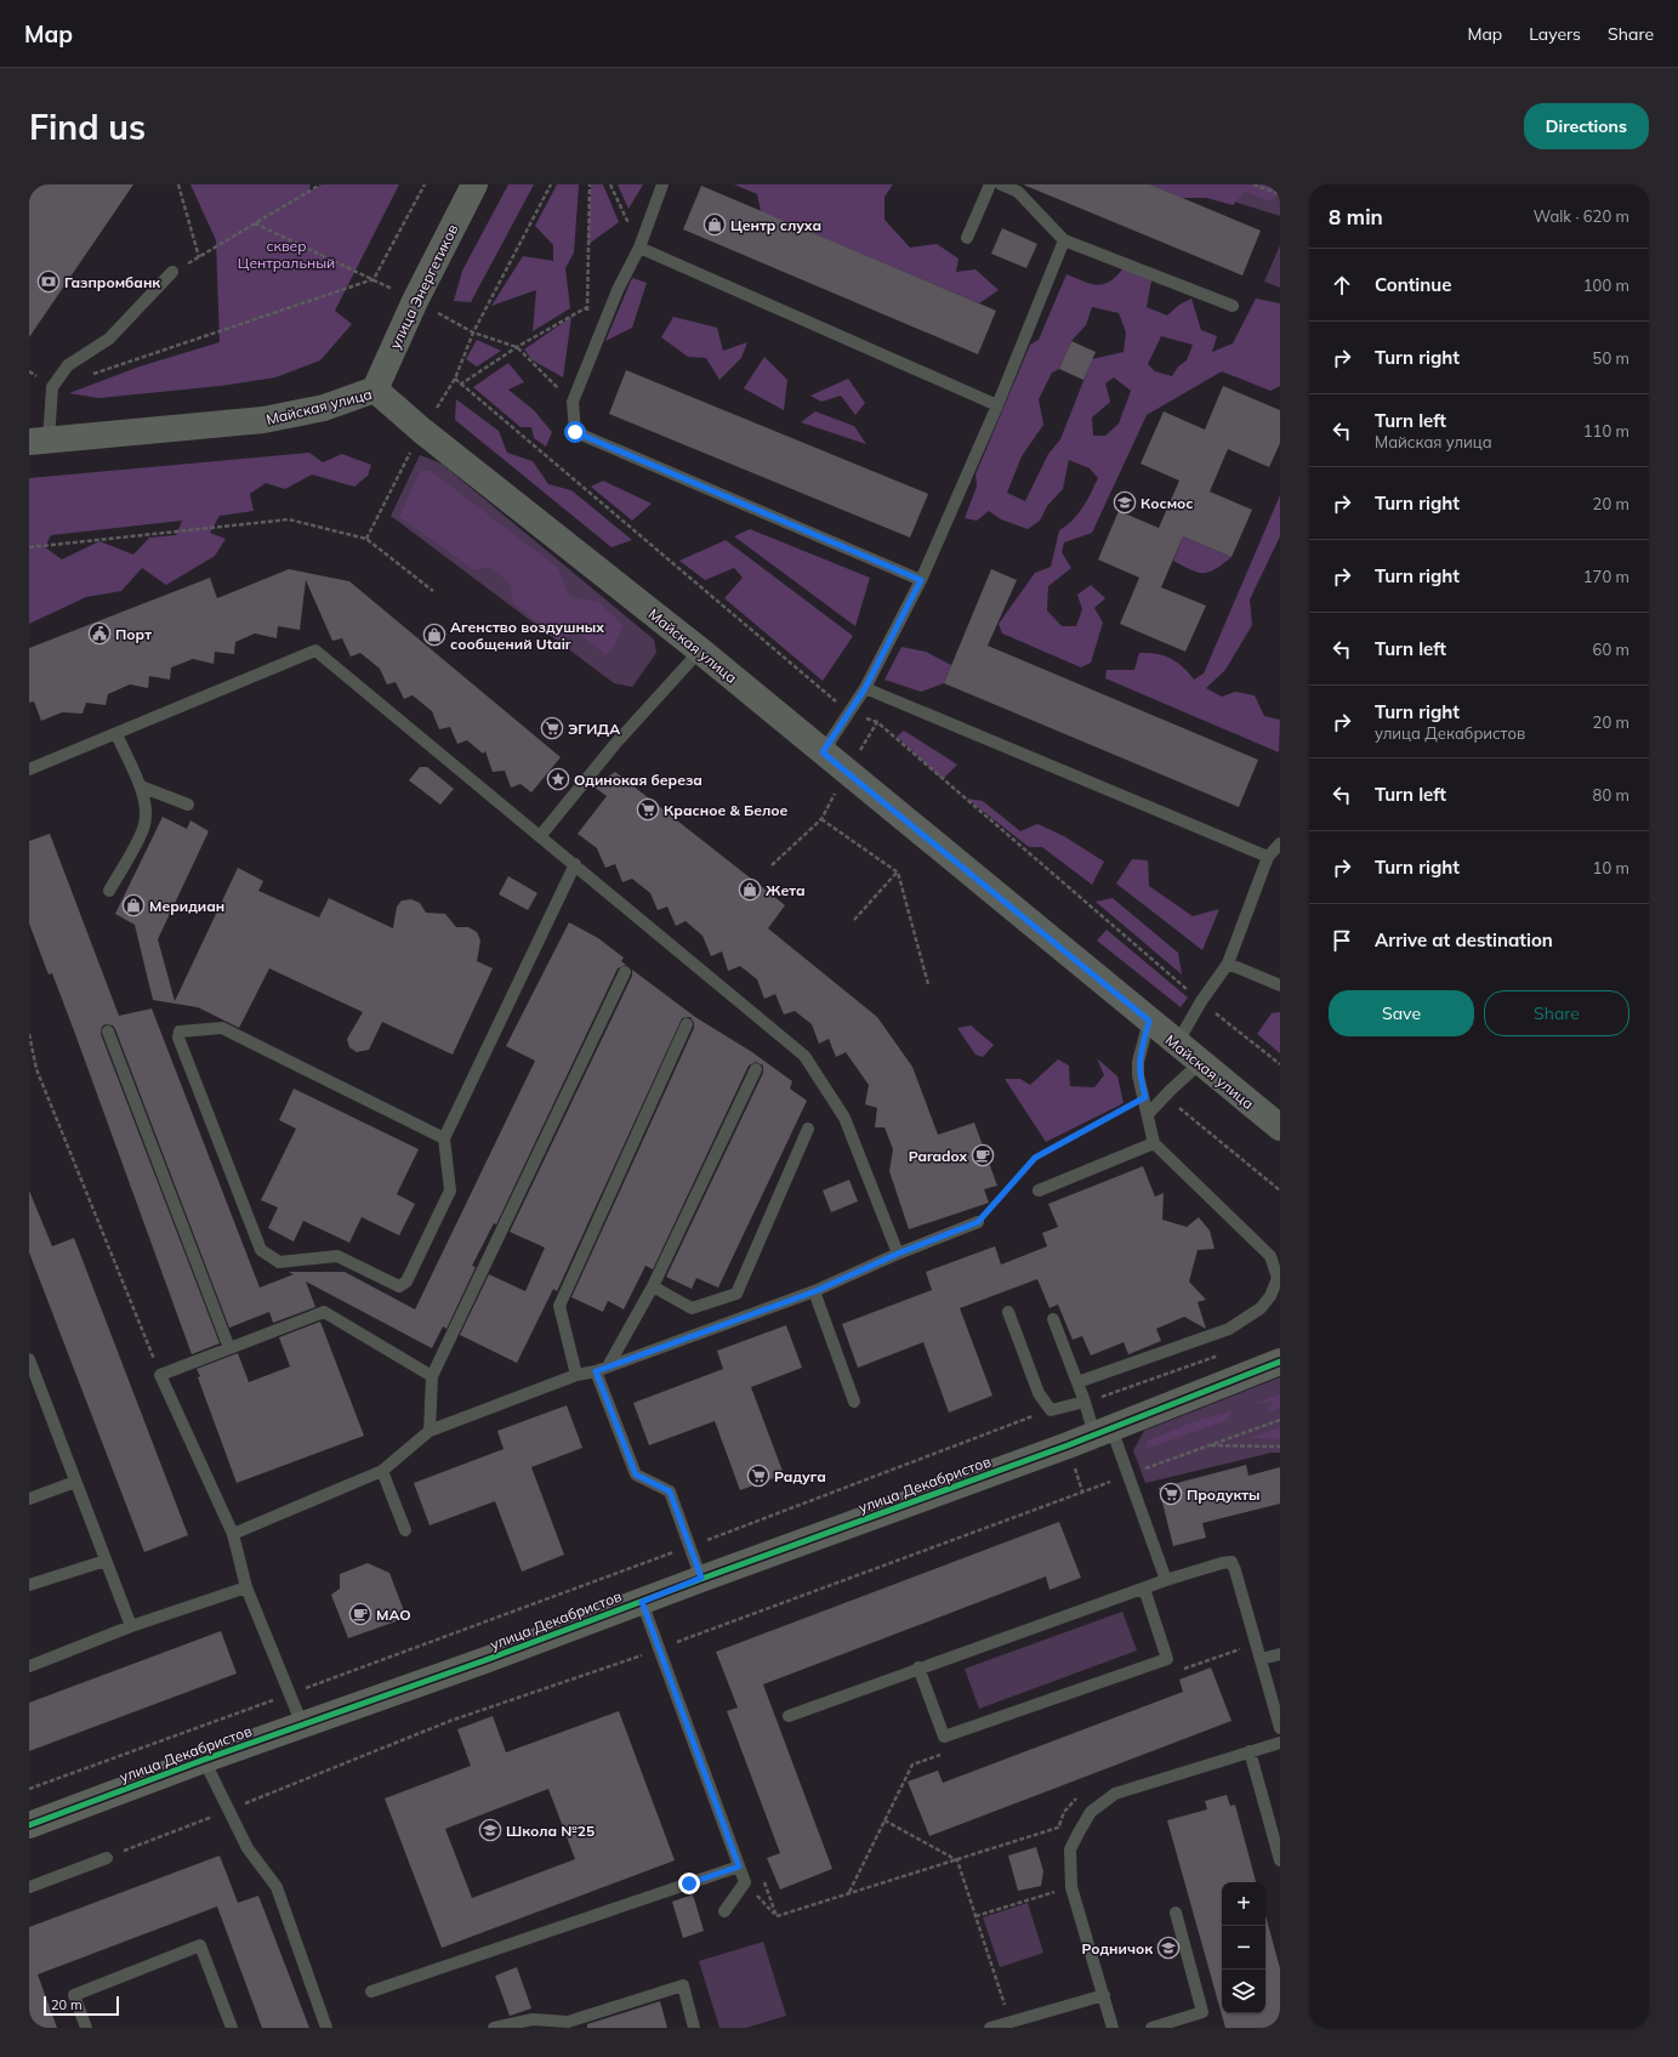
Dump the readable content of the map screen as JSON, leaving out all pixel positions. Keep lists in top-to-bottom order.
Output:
{
  "streets": {
    "main road": ["улица Энергетиков", "Майская улица", "улица Декабристов"]
  },
  "crossings": [
    ["улица Энергетиков", "Майская улица"]
  ],
  "parks": ["сквер Центральный"],
  "places": {
    "shop": [
      "Центр слуха",
      "Агенство воздушных сообщений Utair",
      "Жета",
      "Меридиан"
    ],
    "bank": ["Газпромбанк"],
    "school or university": ["Космос", "Школа №25", "Родничок"],
    "public building": ["Порт"],
    "supermarket": [
      "ЭГИДА",
      "Красное & Белое",
      "Радуга",
      "Продукты"
    ],
    "place": ["Одинокая береза"],
    "cafe": ["Paradox", "МАО"]
  },
  "scale_bar": "20 m",
  "page": {
    "header": "Map",
    "nav": ["Map", "Layers", "Share"],
    "buttons": [
      "Directions",
      ["Save", "Share"]
    ],
    "title": "Find us",
    "heading": ["8 min", "Walk · 620 m"],
    "list": [
      ["Continue", "100 m"],
      ["Turn right", "50 m"],
      ["Turn left", "Майская улица", "110 m"],
      ["Turn right", "20 m"],
      ["Turn right", "170 m"],
      ["Turn left", "60 m"],
      ["Turn right", "улица Декабристов", "20 m"],
      ["Turn left", "80 m"],
      ["Turn right", "10 m"],
      "Arrive at destination"
    ],
    "map_buttons": ["+", "−"],
    "scale": "20 m"
  }
}
